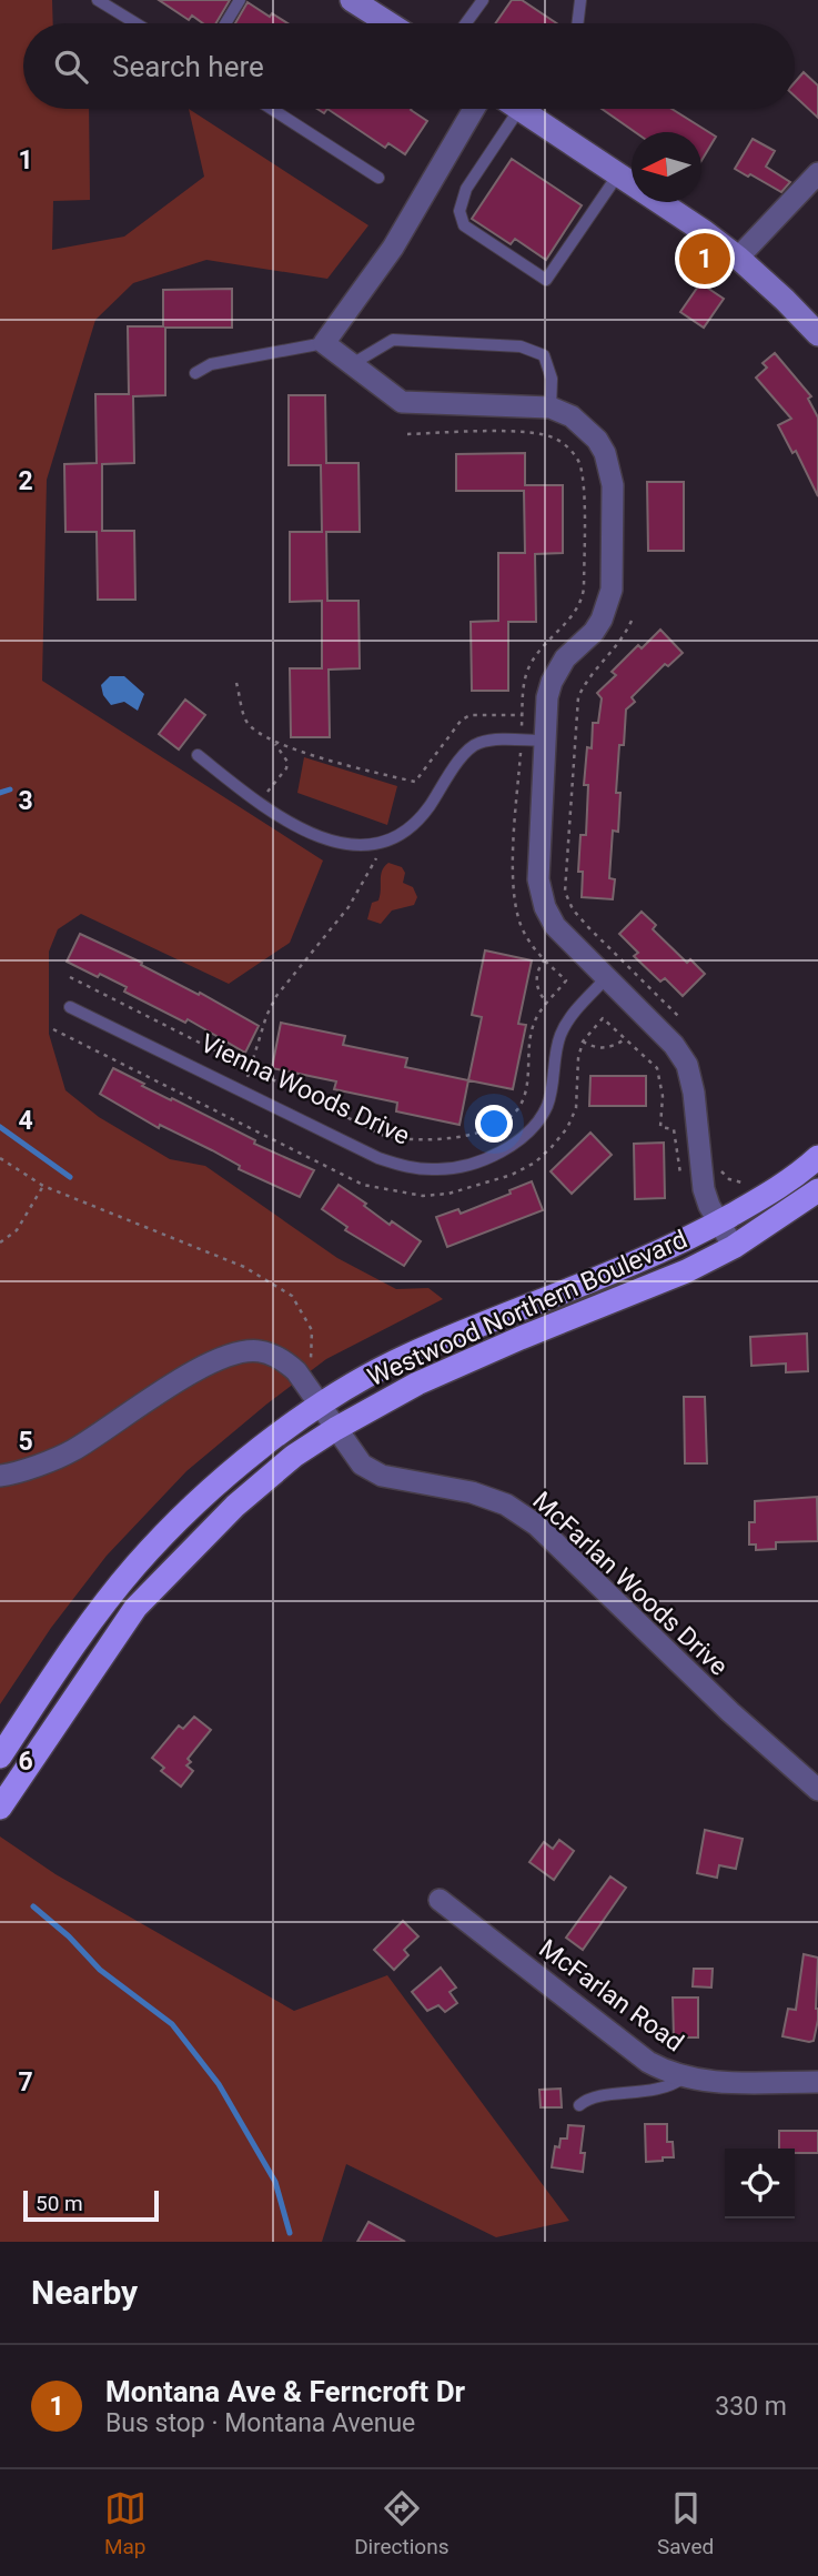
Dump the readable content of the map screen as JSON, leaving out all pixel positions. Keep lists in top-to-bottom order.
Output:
{
  "streets": {
    "main road": ["Westwood Northern Boulevard"],
    "street": ["McFarlan Woods Drive", "McFarlan Road"],
    "lane": ["Vienna Woods Drive"]
  },
  "crossings": [
    ["Westwood Northern Boulevard", "McFarlan Woods Drive"]
  ],
  "scale_bar": "50 m",
  "north": "left",
  "page": {
    "search": "Search here",
    "pins": "1",
    "scale": "50 m",
    "heading": "Nearby",
    "list": [
      {
        "mark": "1",
        "name": "Montana Ave & Ferncroft Dr",
        "note": "Bus stop · Montana Avenue",
        "value": "330 m"
      }
    ],
    "nav": ["Map", "Directions", "Saved"]
  },
  "grid": {
    "rows": [
      "1",
      "2",
      "3",
      "4",
      "5",
      "6",
      "7"
    ]
  }
}
